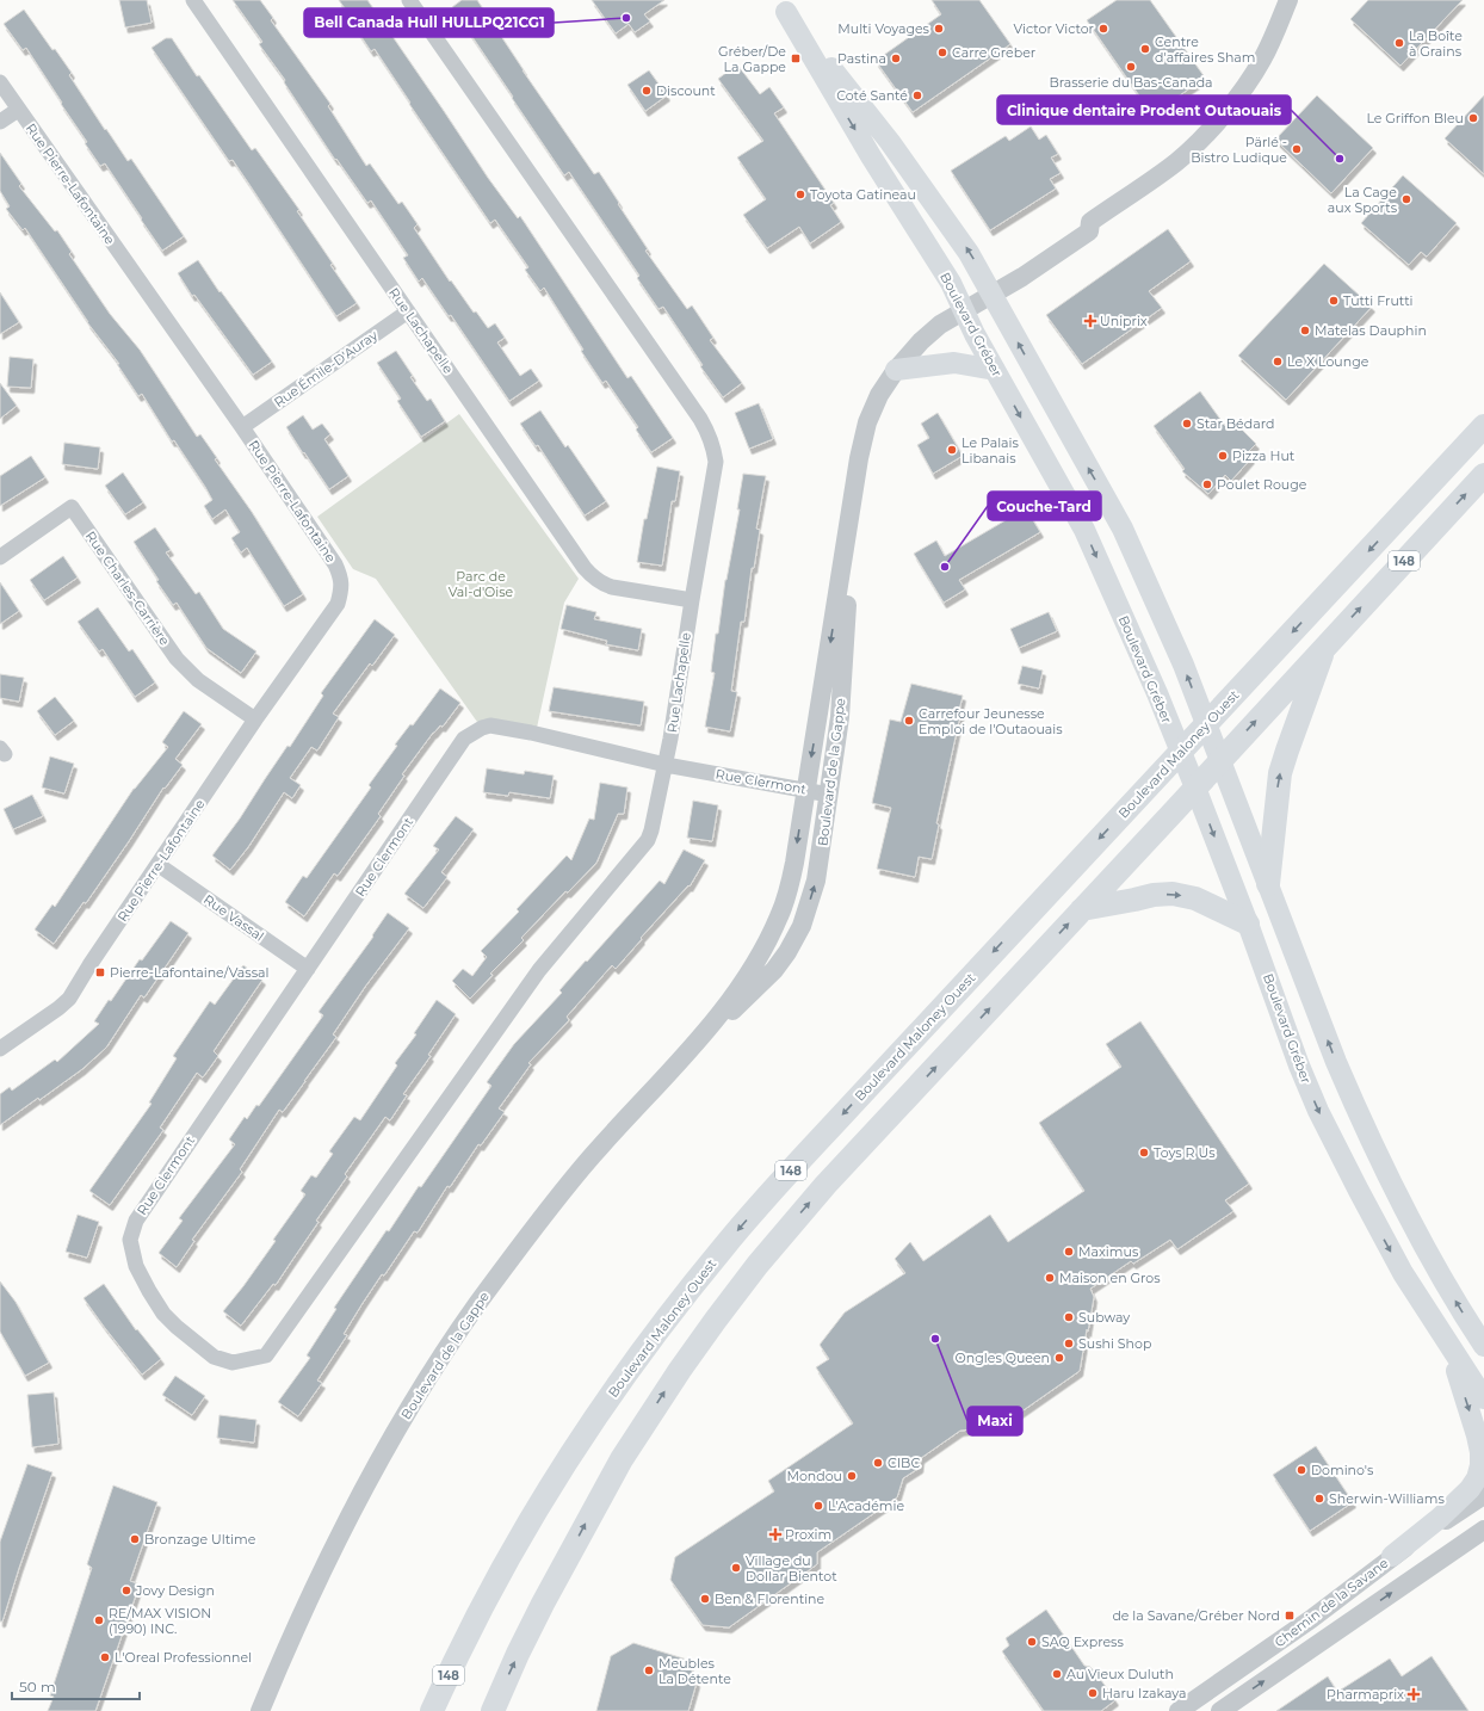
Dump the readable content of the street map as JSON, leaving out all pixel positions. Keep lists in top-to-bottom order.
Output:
{
  "streets": {
    "main road": ["Boulevard Gréber", "148", "Boulevard Maloney Ouest"],
    "street": [
      "Rue Pierre-Lafontaine",
      "Rue Lachapelle",
      "Rue Émile-D'Auray",
      "Rue Charles-Carrière",
      "Boulevard de la Gappe",
      "Rue Clermont",
      "Rue Vassal",
      "Chemin de la Savane"
    ]
  },
  "crossings": [
    ["Rue Pierre-Lafontaine", "Rue Émile-D'Auray"],
    ["Rue Pierre-Lafontaine", "Rue Charles-Carrière"],
    ["Rue Pierre-Lafontaine", "Rue Vassal"],
    ["Boulevard Gréber", "148"],
    ["Boulevard Gréber", "Boulevard Maloney Ouest"],
    ["Boulevard Gréber", "Boulevard de la Gappe"],
    ["Rue Lachapelle", "Rue Émile-D'Auray"],
    ["Rue Lachapelle", "Rue Clermont"],
    ["Boulevard de la Gappe", "Rue Clermont"],
    ["Rue Clermont", "Rue Vassal"]
  ],
  "parks": ["Parc de Val-d'Oise"],
  "places": {
    "other": [
      "Bell Canada Hull HULLPQ21CG1",
      "Multi Voyages",
      "Victor Victor",
      "La Boîte à Grains",
      "Centre d'affaires Sham",
      "Carre Greber",
      "Pastina",
      "Brasserie du Bas-Canada",
      "Discount",
      "Coté Santé",
      "Le Griffon Bleu",
      "Pärlé - Bistro Ludique",
      "Clinique dentaire Prodent Outaouais",
      "Toyota Gatineau",
      "La Cage aux Sports",
      "Tutti Frutti",
      "Matelas Dauphin",
      "Le X Lounge",
      "Star Bédard",
      "Le Palais Libanais",
      "Pizza Hut",
      "Poulet Rouge",
      "Couche-Tard",
      "Carrefour Jeunesse Emploi de l'Outaouais",
      "Toys R Us",
      "Maximus",
      "Maison en Gros",
      "Subway",
      "Maxi",
      "Sushi Shop",
      "Ongles Queen",
      "CIBC",
      "Domino's",
      "Mondou",
      "Sherwin-Williams",
      "L'Académie",
      "Bronzage Ultime",
      "Village du Dollar Bientot",
      "Jovy Design",
      "Ben & Florentine",
      "RE/MAX VISION (1990) INC.",
      "SAQ Express",
      "L'Oreal Professionnel",
      "Meubles La Détente",
      "Au Vieux Duluth",
      "Haru Izakaya"
    ],
    "transit": ["Gréber/De La Gappe", "Pierre-Lafontaine/Vassal", "de la Savane/Gréber Nord"],
    "health": ["Uniprix", "Proxim", "Pharmaprix"]
  },
  "scale_bar": "50 m"
}
